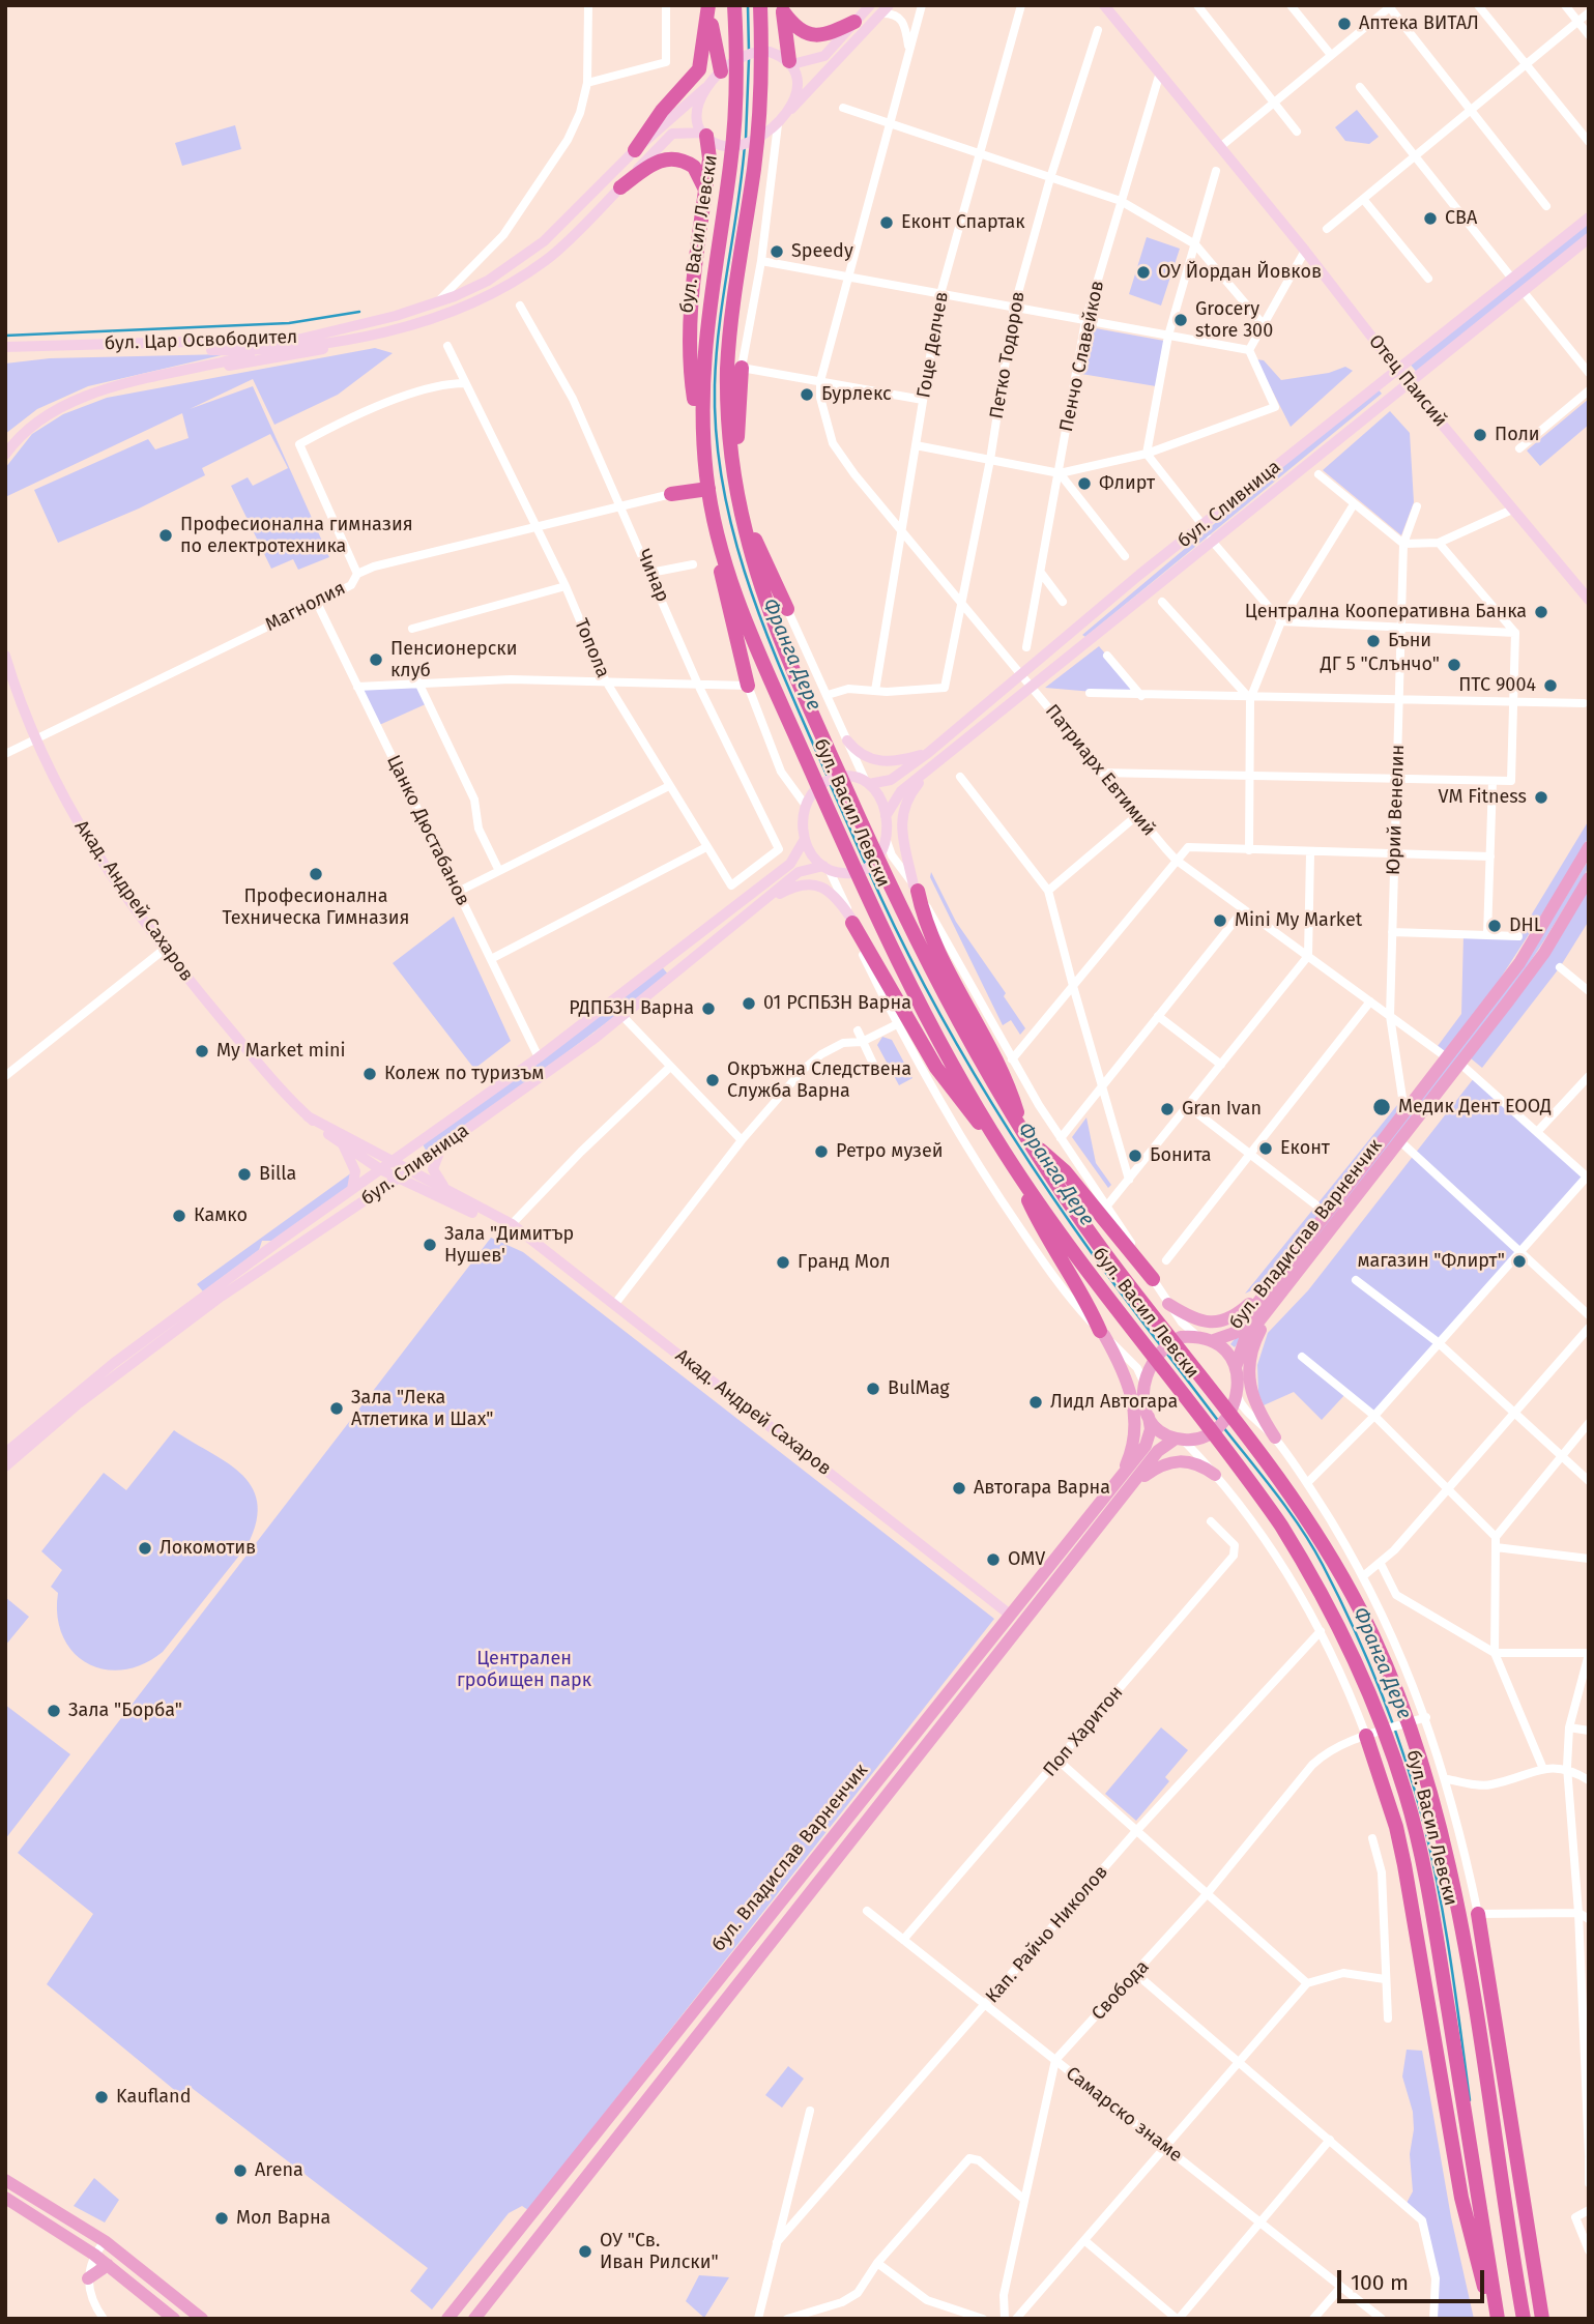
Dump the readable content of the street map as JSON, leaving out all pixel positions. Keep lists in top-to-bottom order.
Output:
{
  "streets": {
    "highway": ["бул. Васил Левски"],
    "main road": [
      "бул. Цар Освободител",
      "Отец Паисий",
      "бул. Сливница",
      "Акад. Андрей Сахаров",
      "бул. Владислав Варненчик"
    ],
    "street": [
      "Гоце Делчев",
      "Петко Тодоров",
      "Пенчо Славейков",
      "Чинар",
      "Магнолия",
      "Топола",
      "Патриарх Евтимий",
      "Юрий Венелин",
      "Цанко Дюстабанов",
      "Поп Харитон",
      "Кап. Райчо Николов",
      "Свобода",
      "Самарско знаме"
    ]
  },
  "crossings": [
    ["Гоце Делчев", "Петко Тодоров"],
    ["Гоце Делчев", "Патриарх Евтимий"],
    ["Петко Тодоров", "Патриарх Евтимий"],
    ["Пенчо Славейков", "Отец Паисий"],
    ["Отец Паисий", "бул. Сливница"],
    ["бул. Сливница", "Патриарх Евтимий"],
    ["бул. Сливница", "Цанко Дюстабанов"],
    ["бул. Сливница", "Акад. Андрей Сахаров"],
    ["Чинар", "Магнолия"],
    ["Чинар", "Топола"],
    ["Магнолия", "Топола"],
    ["Магнолия", "Цанко Дюстабанов"],
    ["Магнолия", "Акад. Андрей Сахаров"],
    ["Патриарх Евтимий", "Юрий Венелин"],
    ["Патриарх Евтимий", "бул. Владислав Варненчик"],
    ["Юрий Венелин", "бул. Владислав Варненчик"],
    ["Акад. Андрей Сахаров", "бул. Владислав Варненчик"],
    ["Поп Харитон", "Самарско знаме"],
    ["Кап. Райчо Николов", "Самарско знаме"],
    ["Свобода", "Самарско знаме"]
  ],
  "water": ["Франга Дере"],
  "parks": ["Централен гробищен парк"],
  "places": [
    "Аптека ВИТАЛ",
    "CBA",
    "Еконт Спартак",
    "Speedy",
    "ОУ Йордан Йовков",
    "Grocery store 300",
    "Бурлекс",
    "Поли",
    "Флирт",
    "Професионална гимназия по електротехника",
    "Централна Кооперативна Банка",
    "Бъни",
    "Пенсионерски клуб",
    "ДГ 5 \"Слънчо\"",
    "ПТС 9004",
    "VM Fitness",
    "Професионална Техническа Гимназия",
    "Mini My Market",
    "DHL",
    "01 РСПБЗН Варна",
    "РДПБЗН Варна",
    "My Market mini",
    "Колеж по туризъм",
    "Окръжна Следствена Служба Варна",
    "Медик Дент ЕООД",
    "Gran Ivan",
    "Еконт",
    "Ретро музей",
    "Бонита",
    "Billa",
    "Камко",
    "Зала \"Димитър Нушев'",
    "магазин \"Флирт\"",
    "Гранд Мол",
    "BulMag",
    "Лидл Автогара",
    "Зала \"Лека Атлетика и Шах\"",
    "Автогара Варна",
    "Локомотив",
    "OMV",
    "Зала \"Борба\"",
    "Kaufland",
    "Arena",
    "Мол Варна",
    "ОУ \"Св. Иван Рилски\""
  ],
  "scale_bar": "100 m"
}
